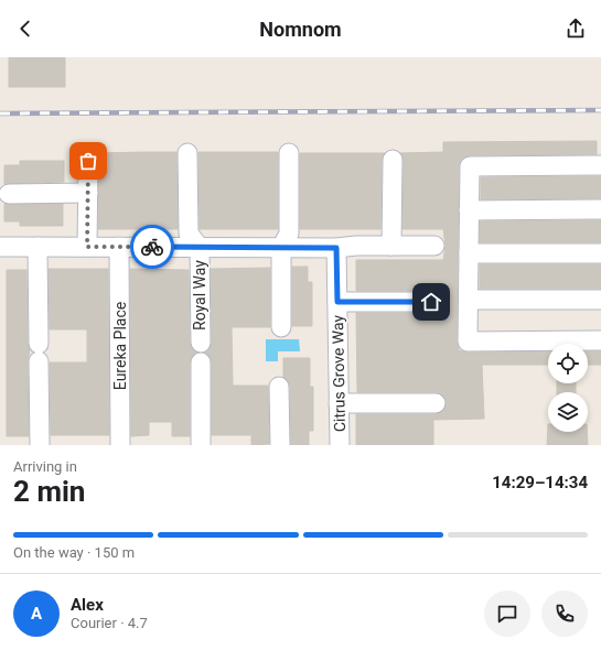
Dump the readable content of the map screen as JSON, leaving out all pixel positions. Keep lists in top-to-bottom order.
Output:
{
  "streets": {
    "street": ["Royal Way", "Eureka Place", "Citrus Grove Way"]
  },
  "page": {
    "header": "Nomnom",
    "heading": ["2 min", "Arriving in", "14:29–14:34"],
    "panel": ["Alex", "Courier · 4.7"],
    "bar": "On the way · 150 m",
    "round": "A"
  }
}
